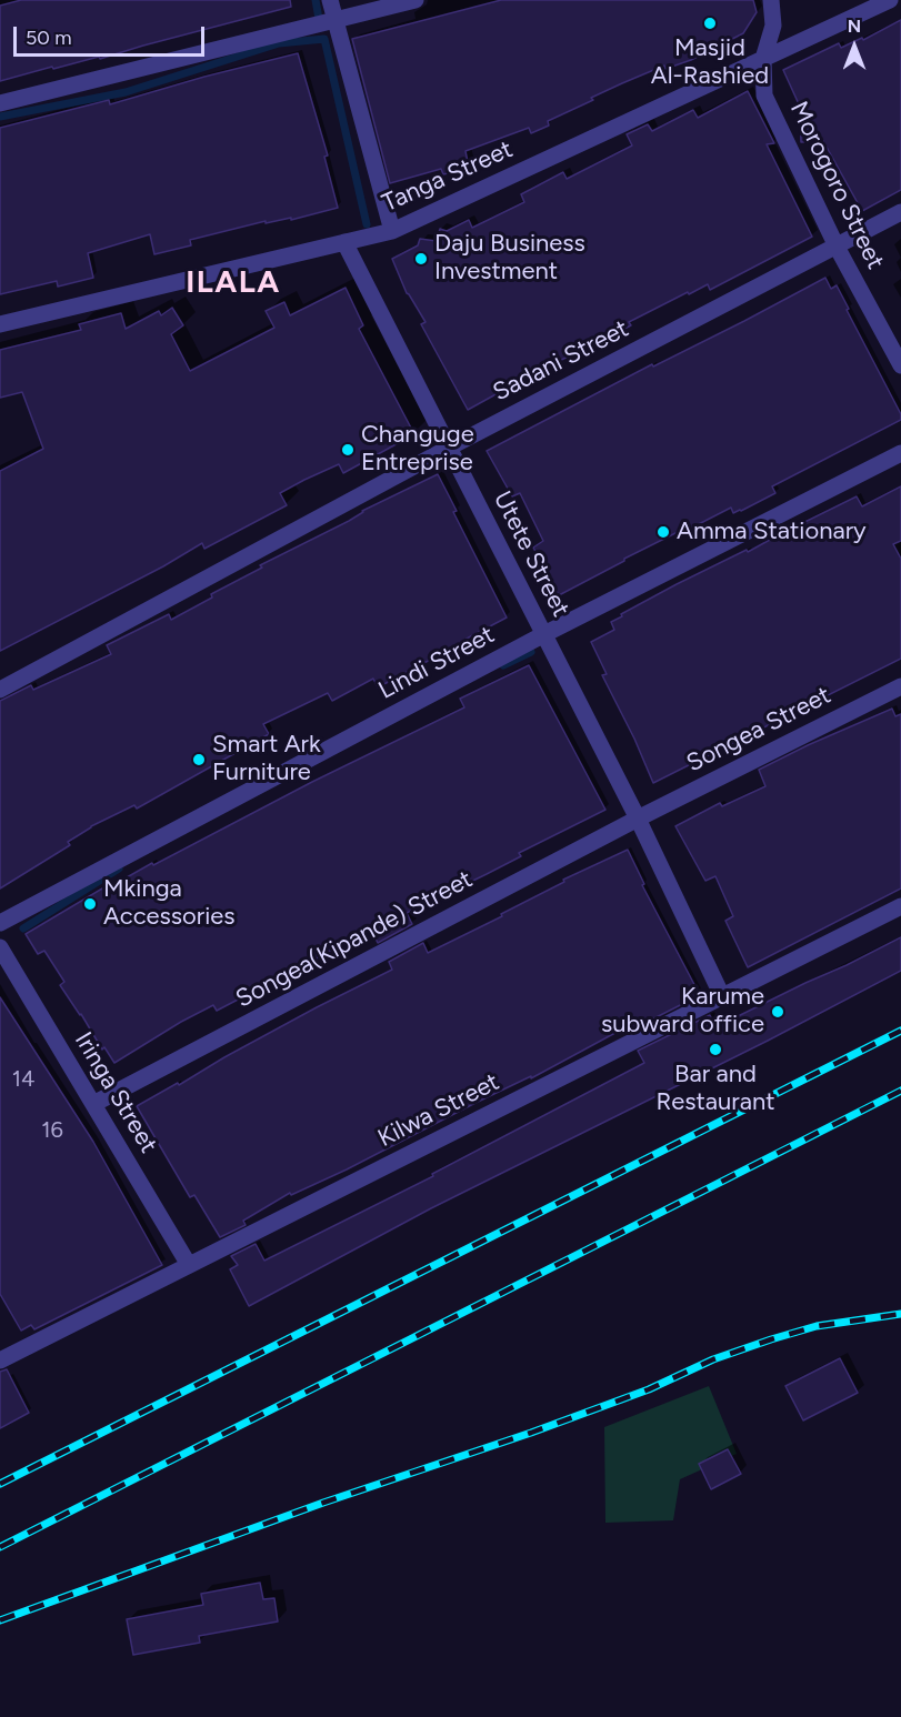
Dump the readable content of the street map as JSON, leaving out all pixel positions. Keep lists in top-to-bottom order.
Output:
{
  "streets": {
    "street": [
      "Tanga Street",
      "Morogoro Street",
      "Sadani Street",
      "Utete Street",
      "Lindi Street",
      "Songea Street",
      "Songea(Kipande) Street",
      "Iringa Street",
      "Kilwa Street"
    ]
  },
  "crossings": [
    ["Tanga Street", "Morogoro Street"],
    ["Tanga Street", "Utete Street"],
    ["Morogoro Street", "Sadani Street"],
    ["Sadani Street", "Utete Street"],
    ["Utete Street", "Lindi Street"],
    ["Utete Street", "Songea Street"],
    ["Utete Street", "Songea(Kipande) Street"],
    ["Utete Street", "Kilwa Street"],
    ["Songea Street", "Songea(Kipande) Street"],
    ["Songea(Kipande) Street", "Iringa Street"],
    ["Iringa Street", "Kilwa Street"]
  ],
  "districts": ["ILALA"],
  "places": [
    "Masjid Al-Rashied",
    "Daju Business Investment",
    "Changuge Entreprise",
    "Amma Stationary",
    "Smart Ark Furniture",
    "Mkinga Accessories",
    "Karume subward office",
    "Bar and Restaurant"
  ],
  "house_numbers": ["14", "16"],
  "scale_bar": "50 m",
  "north": "top"
}
